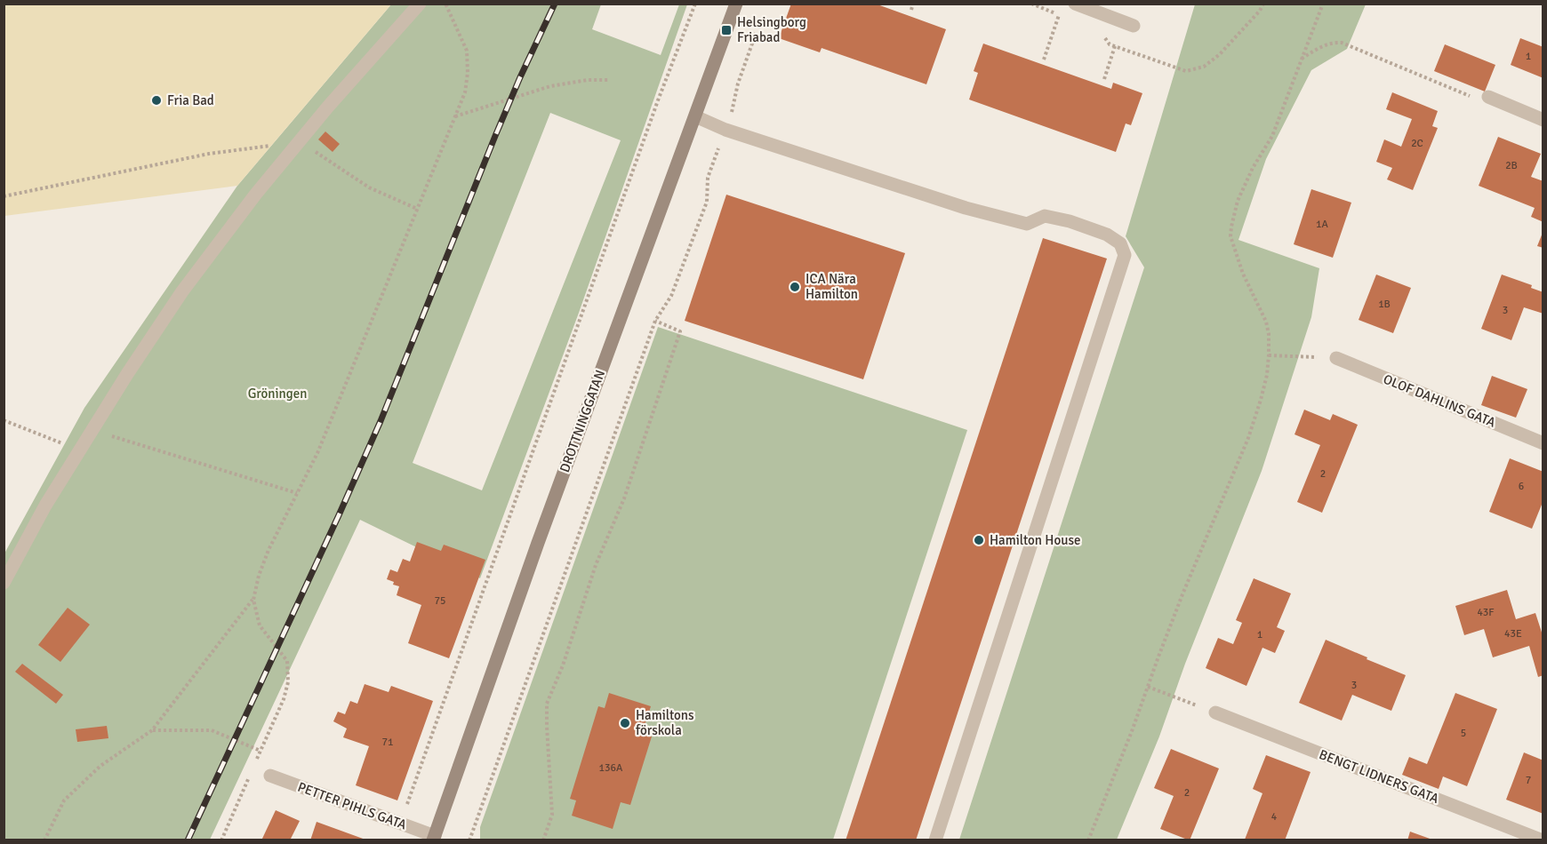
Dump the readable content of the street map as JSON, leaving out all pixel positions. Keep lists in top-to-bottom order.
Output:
{
  "streets": {
    "street": [
      "OLOF DAHLINS GATA",
      "DROTTNINGGATAN",
      "BENGT LIDNERS GATA",
      "PETTER PIHLS GATA"
    ]
  },
  "crossings": [
    ["DROTTNINGGATAN", "PETTER PIHLS GATA"]
  ],
  "parks": ["Gröningen"],
  "places": {
    "transit": ["Helsingborg Friabad"],
    "other": [
      "Fria Bad",
      "ICA Nära Hamilton",
      "Hamilton House",
      "Hamiltons förskola"
    ]
  },
  "house_numbers": [
    "1",
    "2C",
    "2B",
    "1A",
    "1B",
    "3",
    "2",
    "6",
    "75",
    "43F",
    "43E",
    "1",
    "3",
    "5",
    "71",
    "136A",
    "7",
    "2",
    "4"
  ]
}
